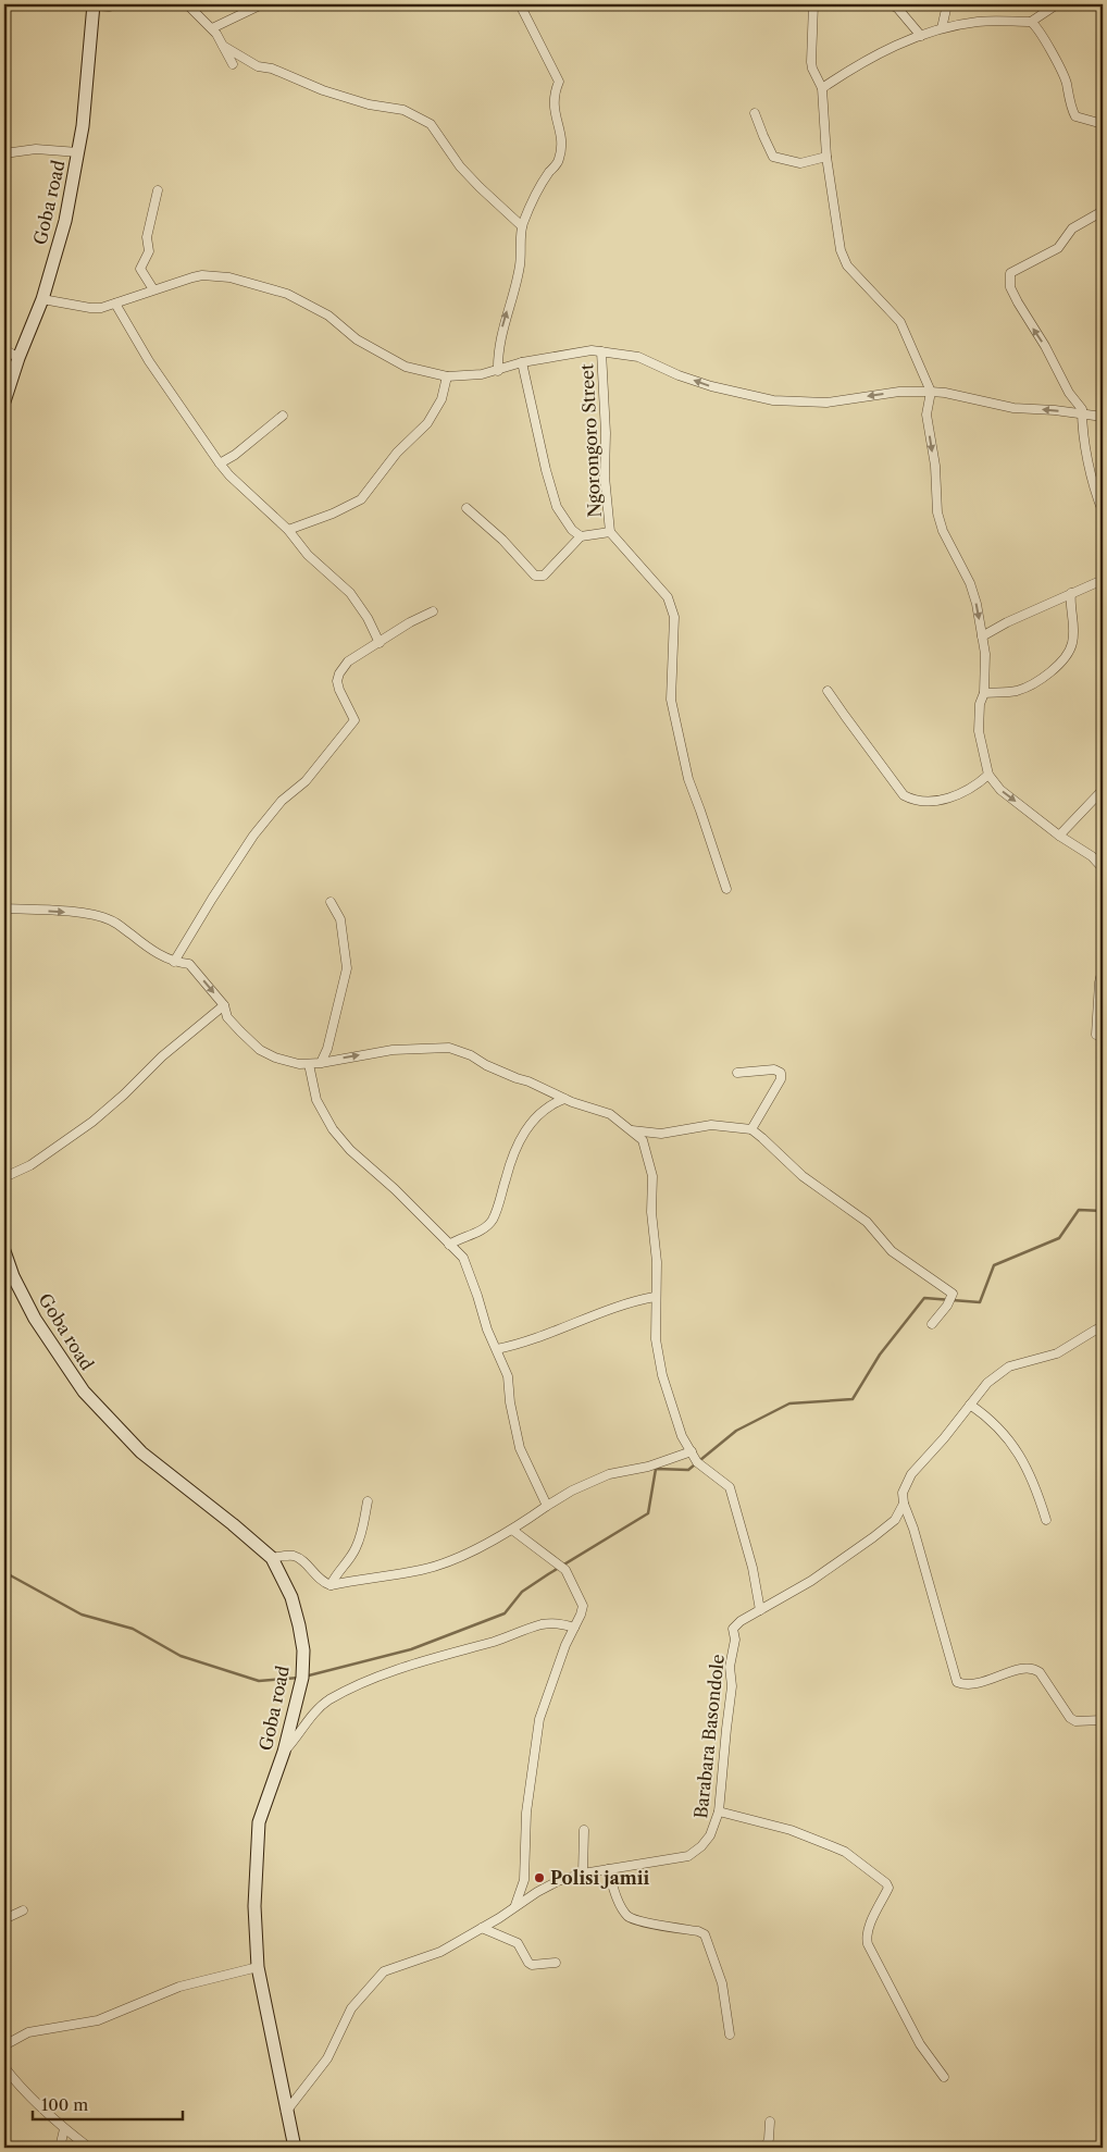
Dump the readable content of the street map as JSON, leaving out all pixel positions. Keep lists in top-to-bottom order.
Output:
{
  "streets": {
    "main road": ["Goba road"],
    "street": ["Ngorongoro Street", "Barabara Basondole"]
  },
  "crossings": [
    ["Goba road", "Barabara Basondole"]
  ],
  "places": ["Polisi jamii"],
  "scale_bar": "100 m"
}
